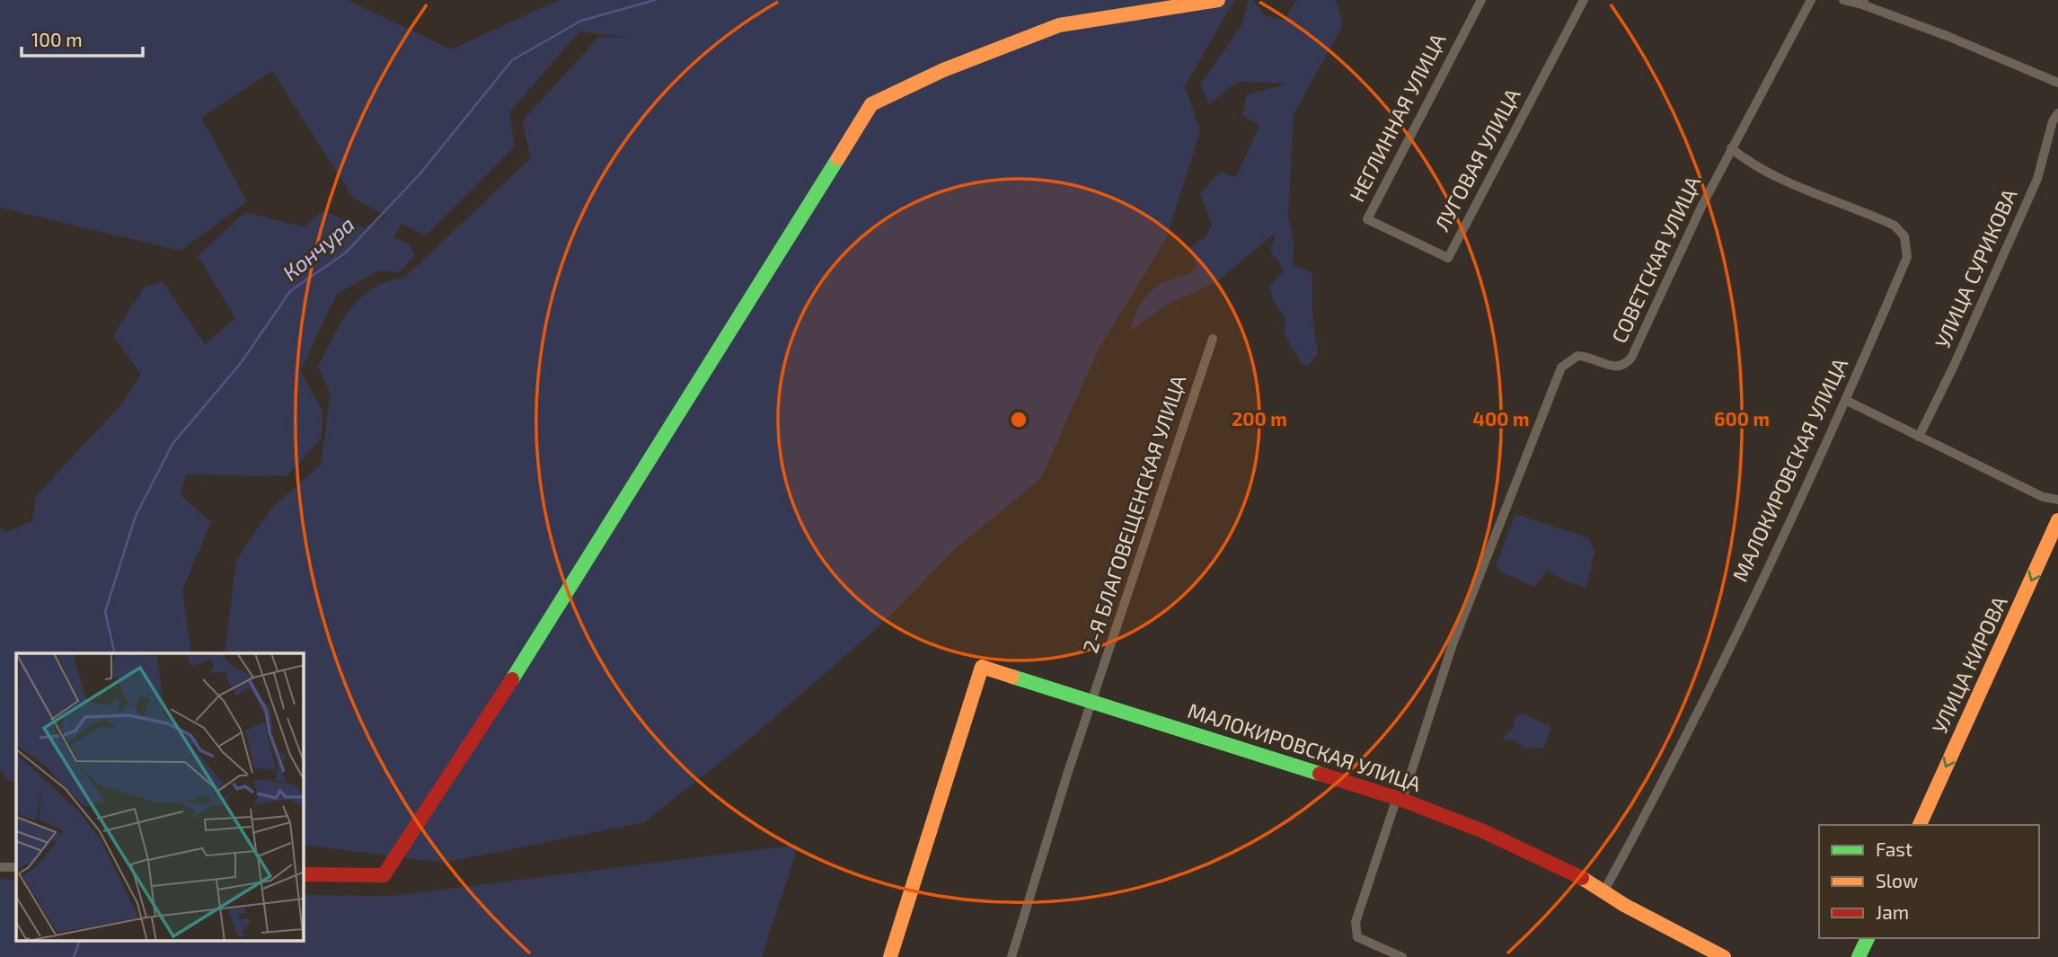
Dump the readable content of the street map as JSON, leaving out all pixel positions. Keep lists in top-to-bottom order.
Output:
{
  "streets": {
    "street": [
      "НЕГЛИННАЯ УЛИЦА",
      "ЛУГОВАЯ УЛИЦА",
      "СОВЕТСКАЯ УЛИЦА",
      "УЛИЦА СУРИКОВА",
      "МАЛОКИРОВСКАЯ УЛИЦА",
      "2-Я БЛАГОВЕЩЕНСКАЯ УЛИЦА",
      "УЛИЦА КИРОВА"
    ]
  },
  "crossings": [
    ["НЕГЛИННАЯ УЛИЦА", "ЛУГОВАЯ УЛИЦА"],
    ["СОВЕТСКАЯ УЛИЦА", "МАЛОКИРОВСКАЯ УЛИЦА"],
    ["МАЛОКИРОВСКАЯ УЛИЦА", "2-Я БЛАГОВЕЩЕНСКАЯ УЛИЦА"]
  ],
  "one_way": ["УЛИЦА КИРОВА"],
  "water": ["Кончура"],
  "legend": ["Fast", "Slow", "Jam"],
  "scale_bar": "100 m",
  "rings": ["200 m", "400 m", "600 m"]
}
